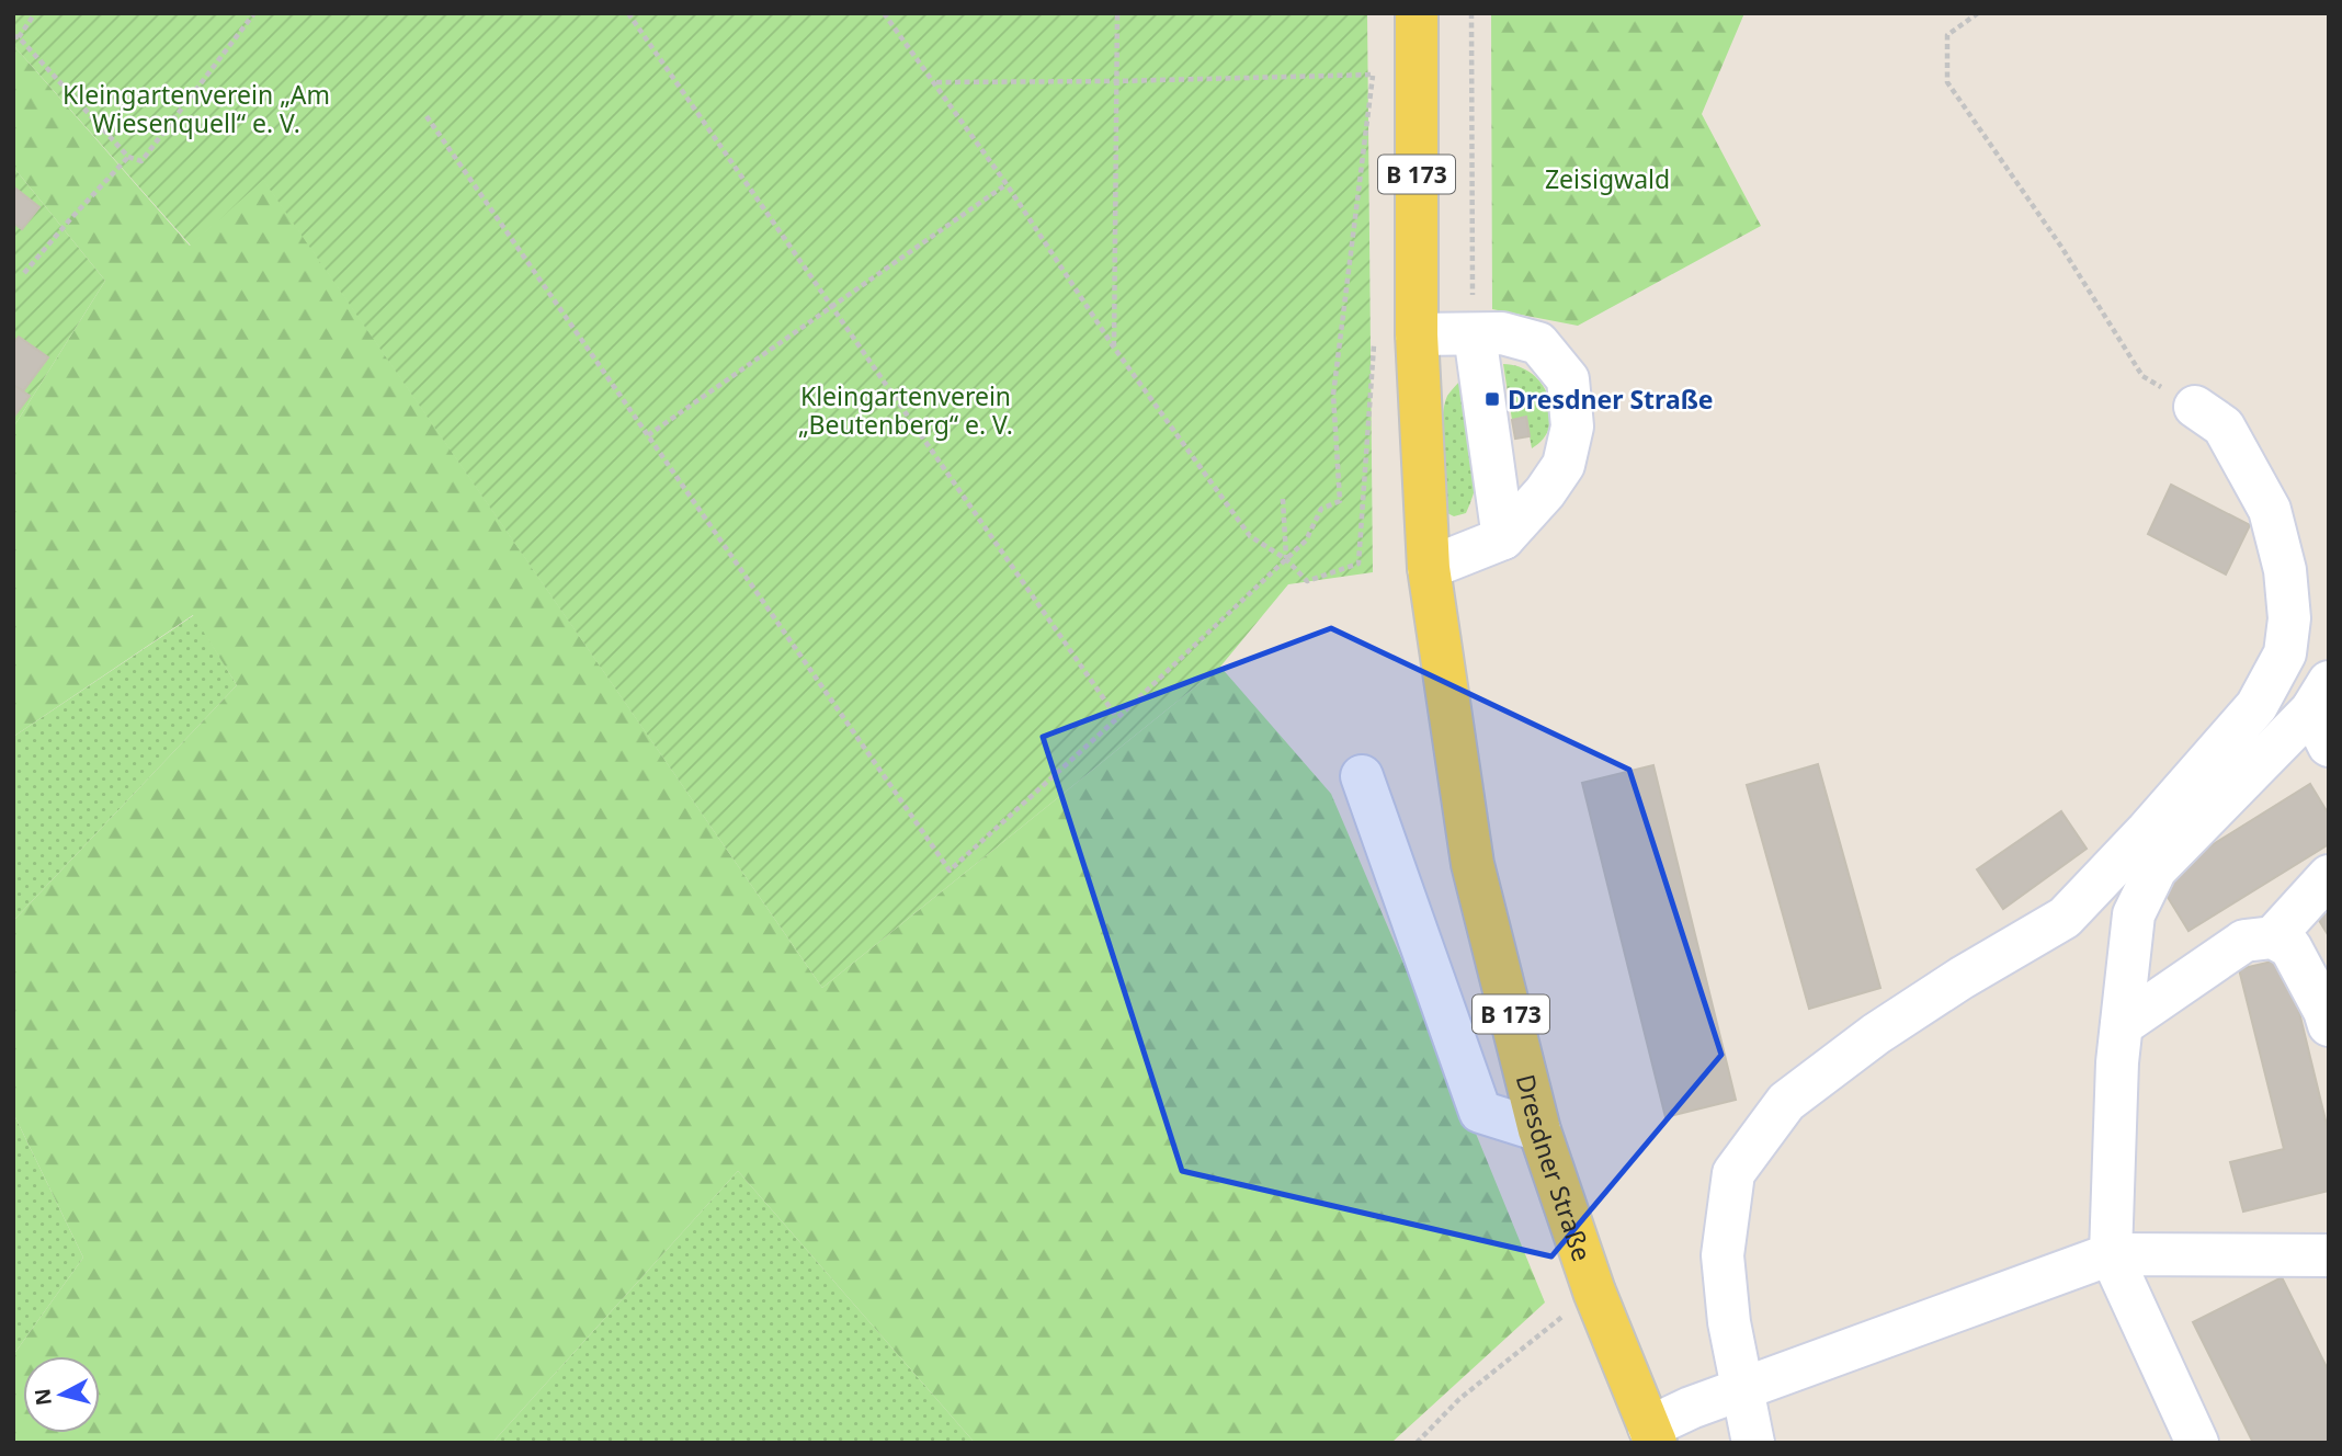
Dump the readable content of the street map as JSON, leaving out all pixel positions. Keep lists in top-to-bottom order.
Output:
{
  "streets": {
    "main road": ["B 173", "Dresdner Straße"]
  },
  "parks": ["Kleingartenverein „Am Wiesenquell“ e. V.", "Zeisigwald", "Kleingartenverein „Beutenberg“ e. V."],
  "places": {
    "transit": ["Dresdner Straße"]
  },
  "north": "left"
}
